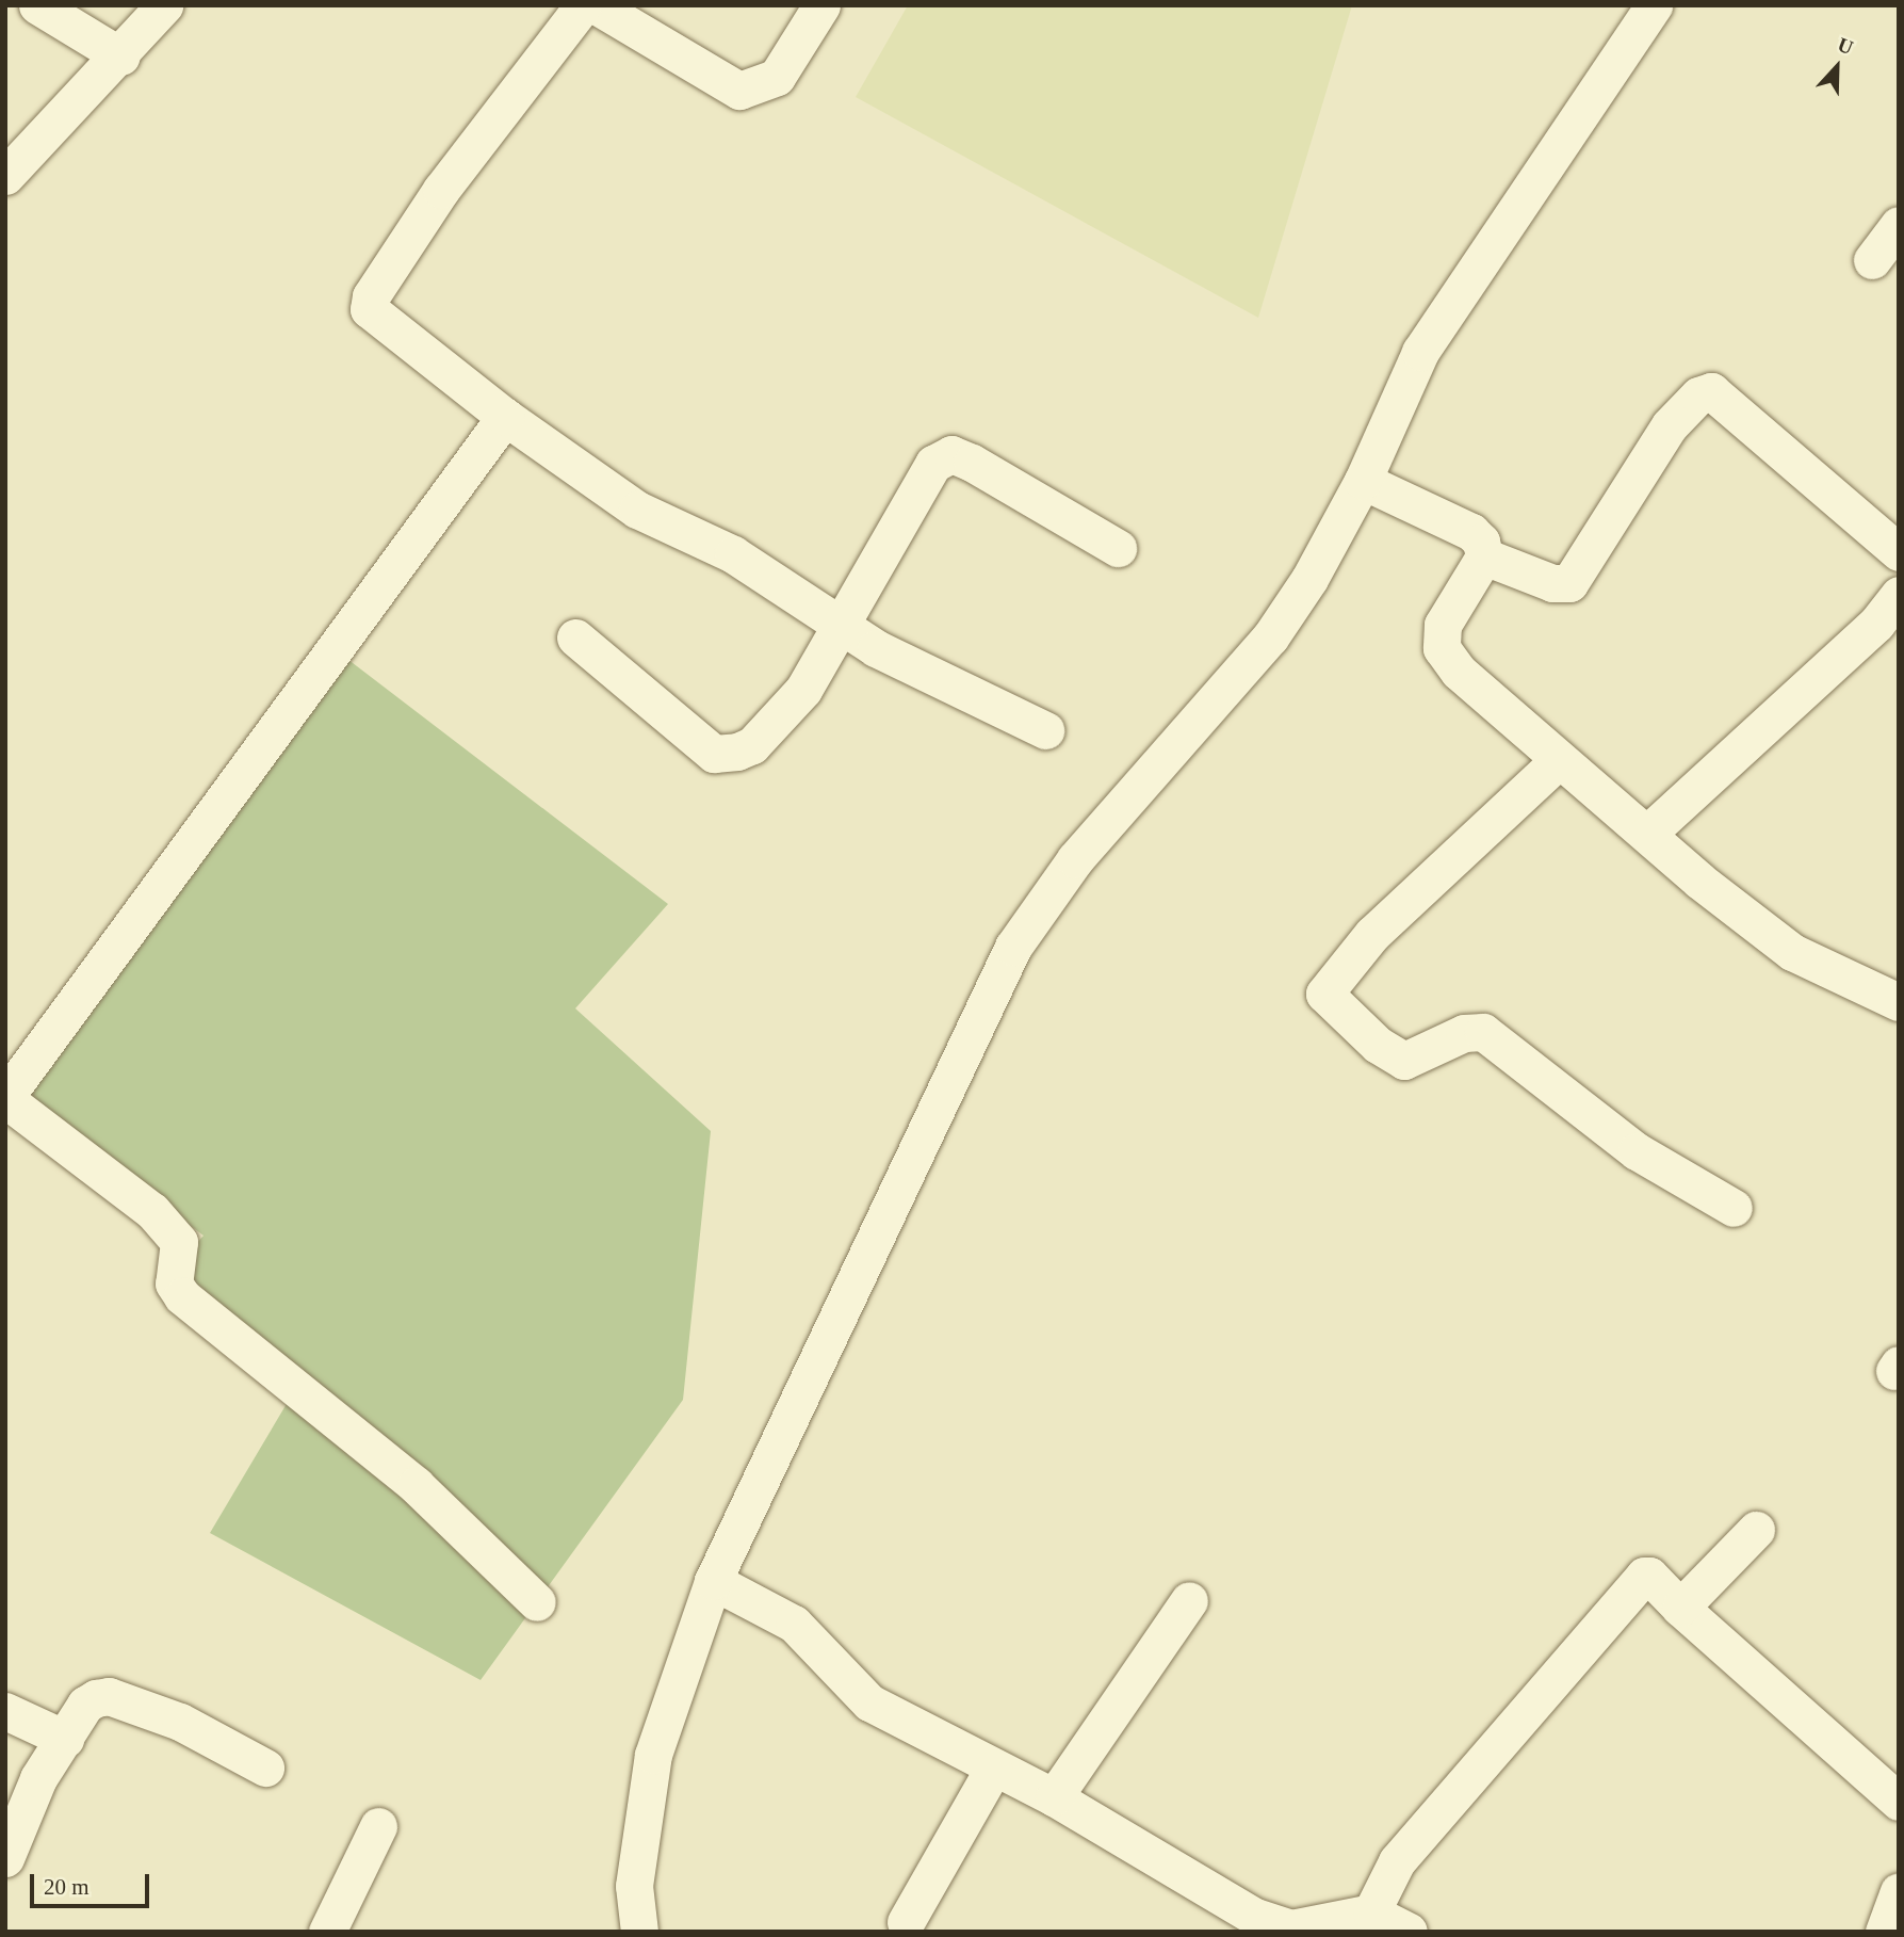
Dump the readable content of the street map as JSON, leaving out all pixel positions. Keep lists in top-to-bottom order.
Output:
{
  "scale_bar": "20 m",
  "north": "top"
}
